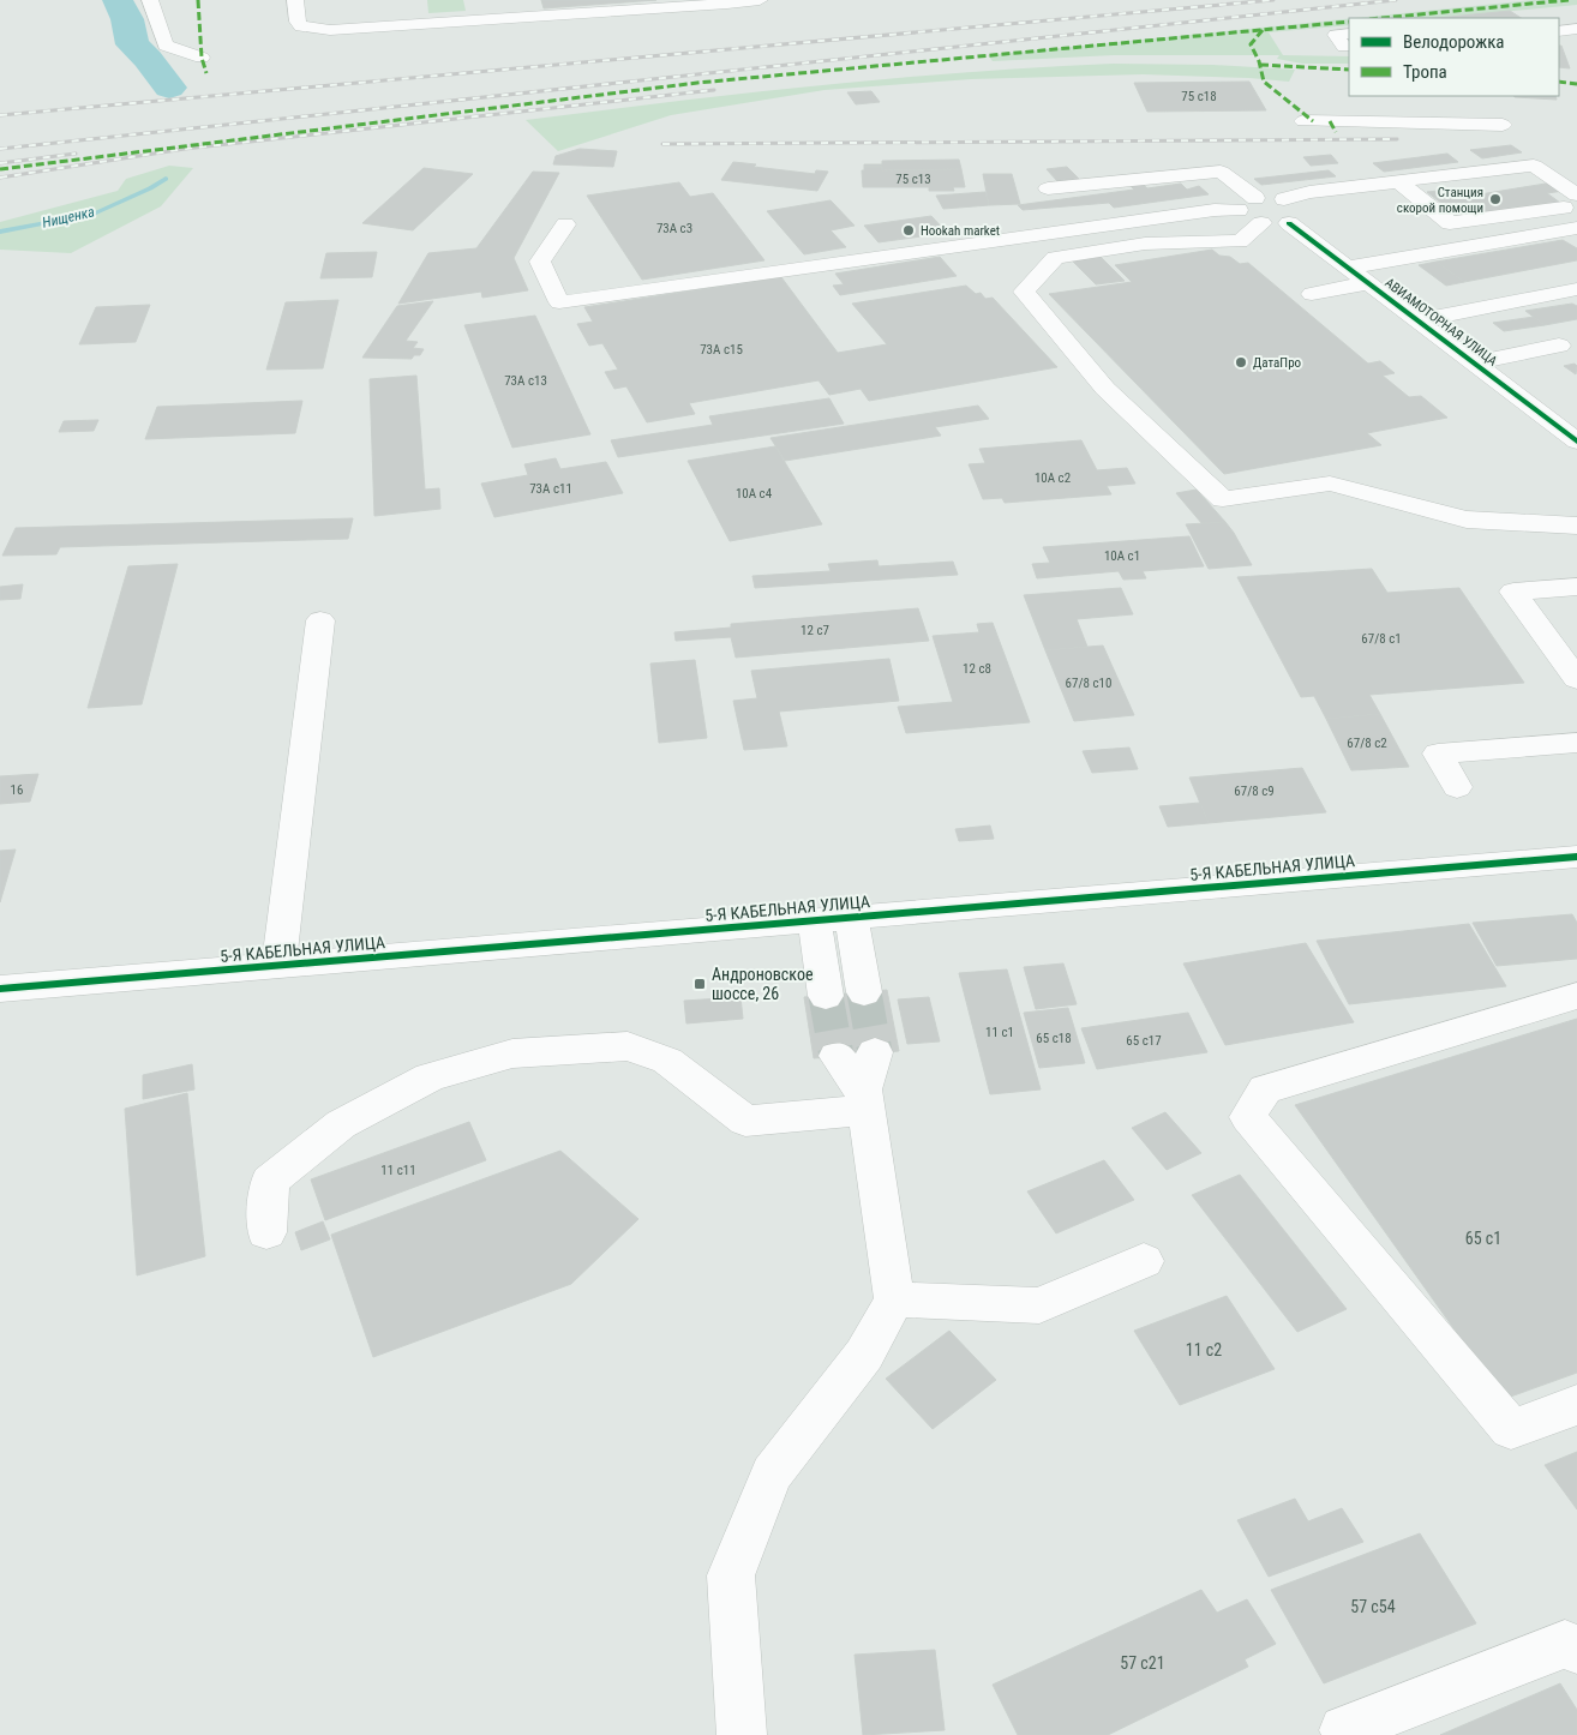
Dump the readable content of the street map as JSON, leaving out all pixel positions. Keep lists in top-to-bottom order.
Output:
{
  "streets": {
    "street": ["АВИАМОТОРНАЯ УЛИЦА", "5-Я КАБЕЛЬНАЯ УЛИЦА"]
  },
  "water": ["Нищенка"],
  "places": {
    "other": ["Станция скорой помощи", "Hookah market", "ДатаПро"],
    "transit": ["Андроновское шоссе, 26"]
  },
  "house_numbers": [
    "75 с18",
    "75 с13",
    "73А с3",
    "73А с15",
    "73А с13",
    "10А с2",
    "73А с11",
    "10А с4",
    "10А с1",
    "12 с7",
    "67/8 с1",
    "12 с8",
    "67/8 с10",
    "67/8 с2",
    "16",
    "67/8 с9",
    "11 с1",
    "65 с18",
    "65 с17",
    "11 с11",
    "65 с1",
    "11 с2",
    "57 с54",
    "57 с21"
  ],
  "legend": ["Велодорожка", "Тропа"]
}
